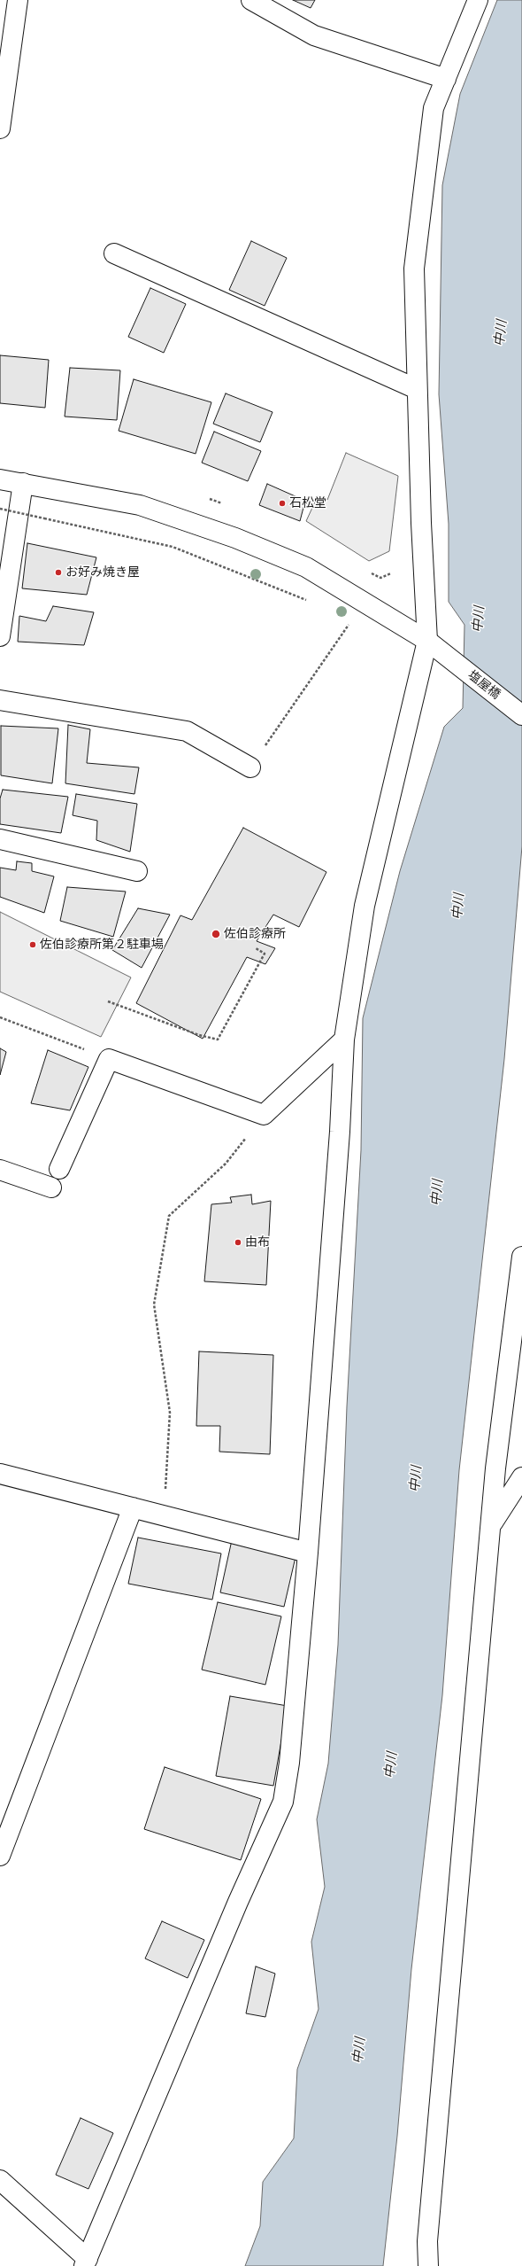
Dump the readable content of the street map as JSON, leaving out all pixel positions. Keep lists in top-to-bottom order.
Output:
{
  "streets": {
    "street": ["塩屋橋"]
  },
  "water": ["中川"],
  "places": [
    "石松堂",
    "お好み焼き屋",
    "佐伯診療所",
    "佐伯診療所第２駐車場",
    "由布"
  ]
}
